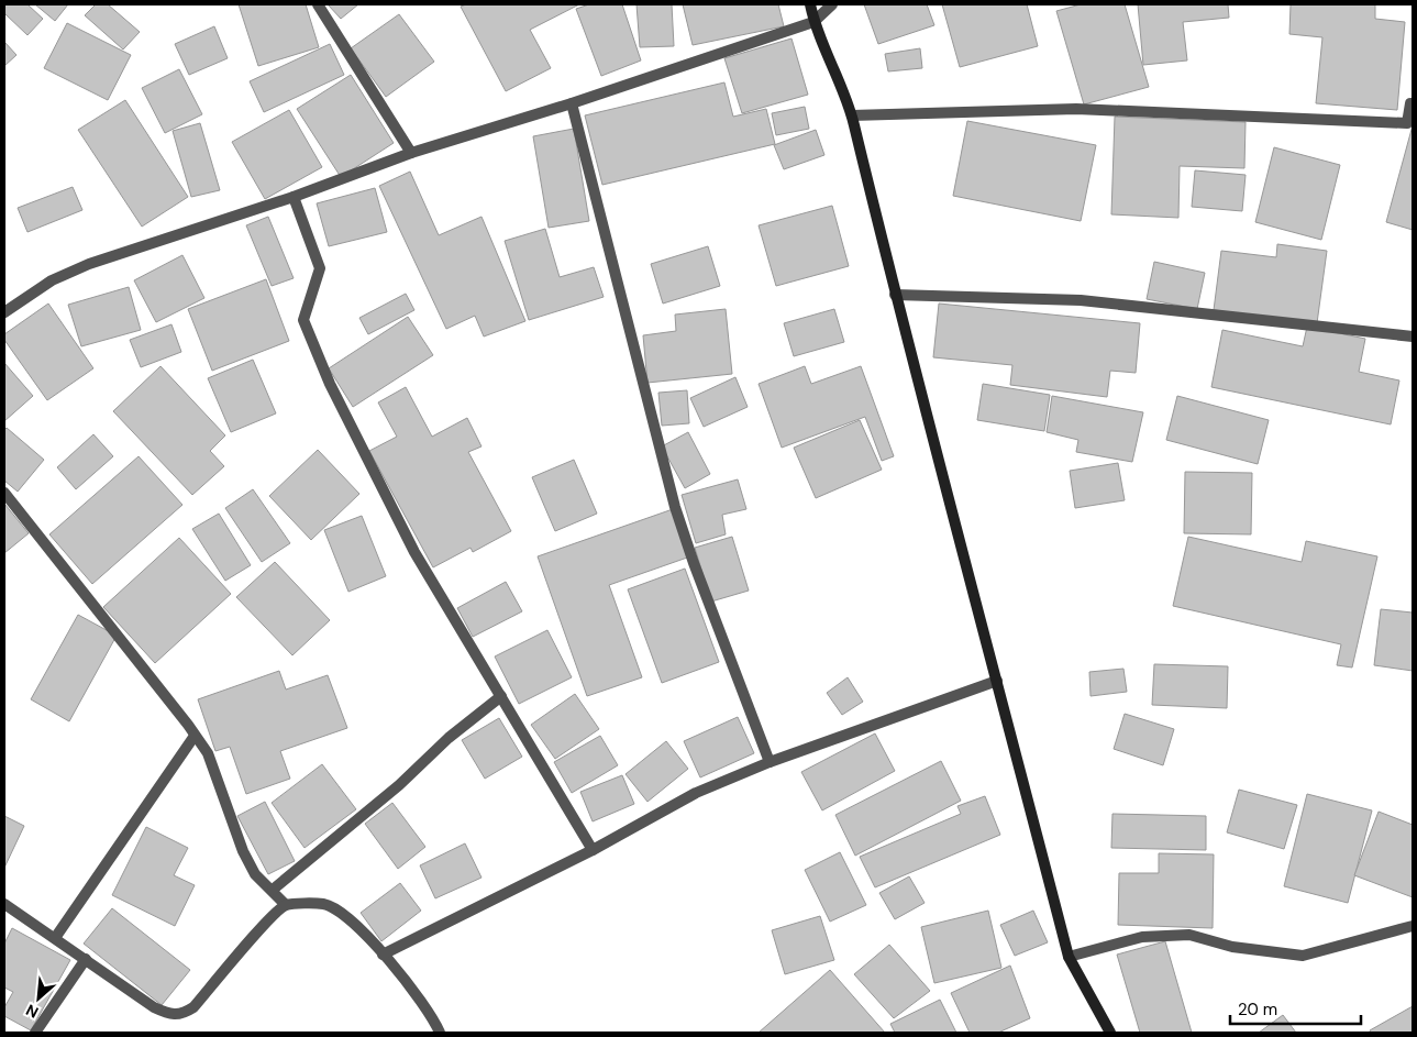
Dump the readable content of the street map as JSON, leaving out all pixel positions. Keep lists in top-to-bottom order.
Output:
{
  "scale_bar": "20 m",
  "north": "bottom left"
}
